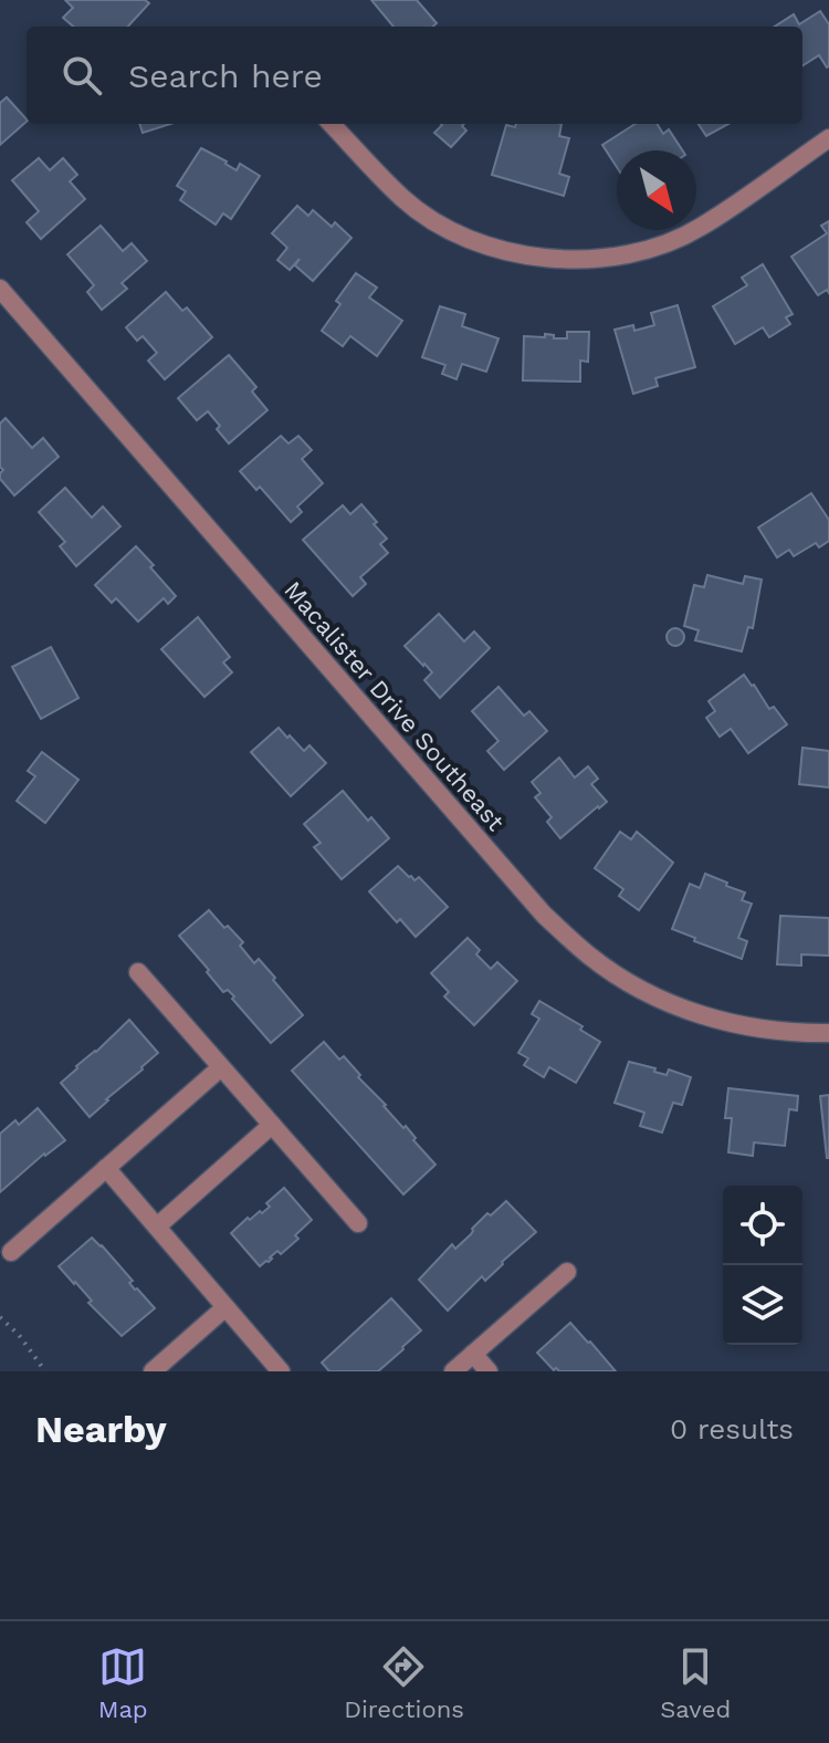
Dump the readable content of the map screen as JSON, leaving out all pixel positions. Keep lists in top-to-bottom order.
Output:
{
  "streets": {
    "street": ["Macalister Drive Southeast"]
  },
  "north": "bottom right",
  "page": {
    "search": "Search here",
    "heading": ["Nearby", "0 results"],
    "nav": ["Map", "Directions", "Saved"]
  }
}
